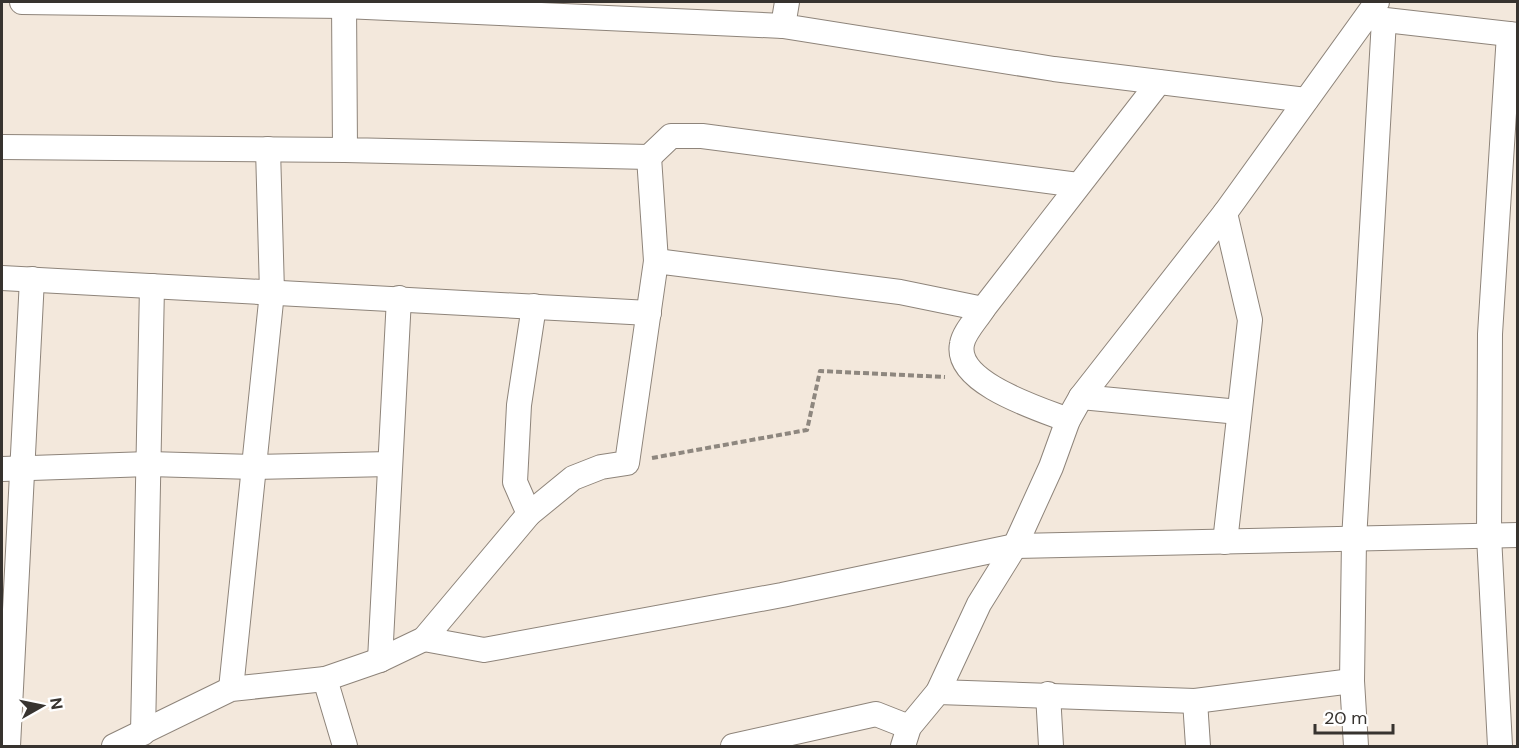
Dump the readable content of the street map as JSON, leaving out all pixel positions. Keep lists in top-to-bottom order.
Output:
{
  "scale_bar": "20 m",
  "north": "right"
}
